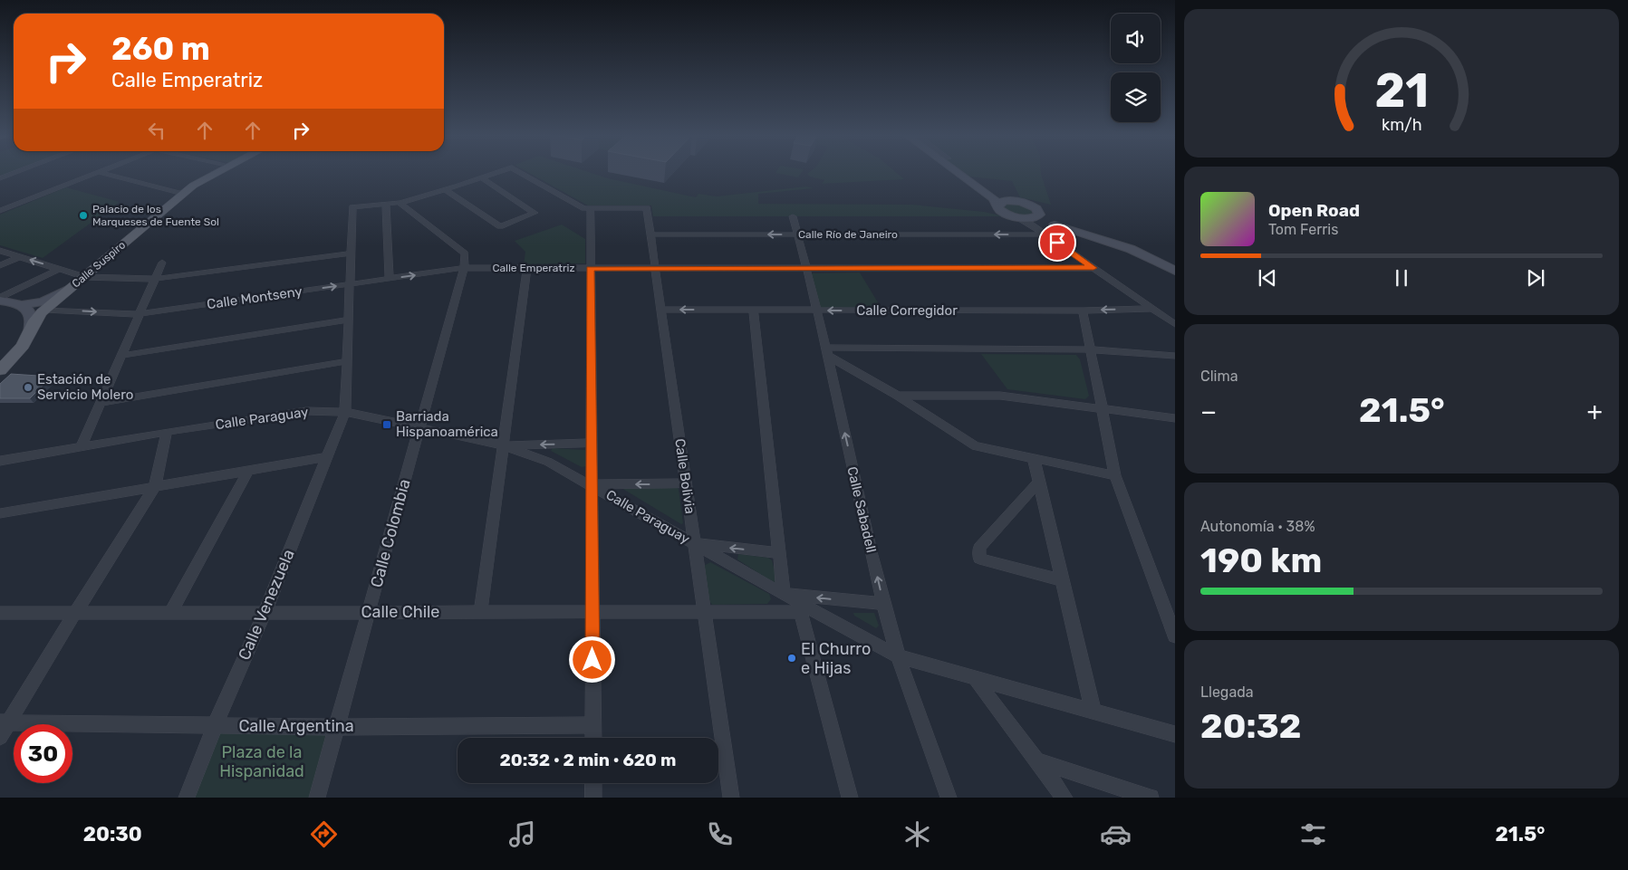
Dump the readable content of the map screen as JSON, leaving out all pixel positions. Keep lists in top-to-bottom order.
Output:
{
  "streets": {
    "main road": ["Calle Suspiro"],
    "street": [
      "Calle Río de Janeiro",
      "Calle Emperatriz",
      "Calle Montseny",
      "Calle Corregidor",
      "Calle Paraguay",
      "Calle Bolivia",
      "Calle Sabadell",
      "Calle Colombia",
      "Calle Venezuela",
      "Calle Chile",
      "Calle Argentina"
    ]
  },
  "crossings": [
    ["Calle Río de Janeiro", "Calle Bolivia"],
    ["Calle Río de Janeiro", "Calle Sabadell"],
    ["Calle Suspiro", "Calle Montseny"],
    ["Calle Emperatriz", "Calle Montseny"],
    ["Calle Emperatriz", "Calle Bolivia"],
    ["Calle Emperatriz", "Calle Sabadell"],
    ["Calle Emperatriz", "Calle Colombia"],
    ["Calle Montseny", "Calle Colombia"],
    ["Calle Montseny", "Calle Venezuela"],
    ["Calle Corregidor", "Calle Bolivia"],
    ["Calle Corregidor", "Calle Sabadell"],
    ["Calle Paraguay", "Calle Bolivia"],
    ["Calle Paraguay", "Calle Sabadell"],
    ["Calle Paraguay", "Calle Colombia"],
    ["Calle Paraguay", "Calle Venezuela"],
    ["Calle Paraguay", "Calle Chile"],
    ["Calle Bolivia", "Calle Chile"],
    ["Calle Colombia", "Calle Chile"],
    ["Calle Colombia", "Calle Argentina"],
    ["Calle Venezuela", "Calle Chile"],
    ["Calle Venezuela", "Calle Argentina"]
  ],
  "one_way": ["Calle Río de Janeiro"],
  "parks": ["Plaza de la Hispanidad"],
  "places": {
    "other": ["Palacio de los Marqueses de Fuente Sol", "Estación de Servicio Molero", "El Churro e Hijas"],
    "transit": ["Barriada Hispanoamérica"]
  },
  "page": {
    "turn": ["260 m", "Calle Emperatriz"],
    "song": ["Open Road", "Tom Ferris"],
    "tile": [
      "Clima",
      ["Autonomía · 38%", "190 km"],
      ["Llegada", "20:32"]
    ],
    "heat": ["−", "21.5°", "+"],
    "limit": "30",
    "trip": "20:32 · 2 min · 620 m",
    "tabs": ["20:30", "21.5°"],
    "gauge": ["21", "km/h"]
  }
}
